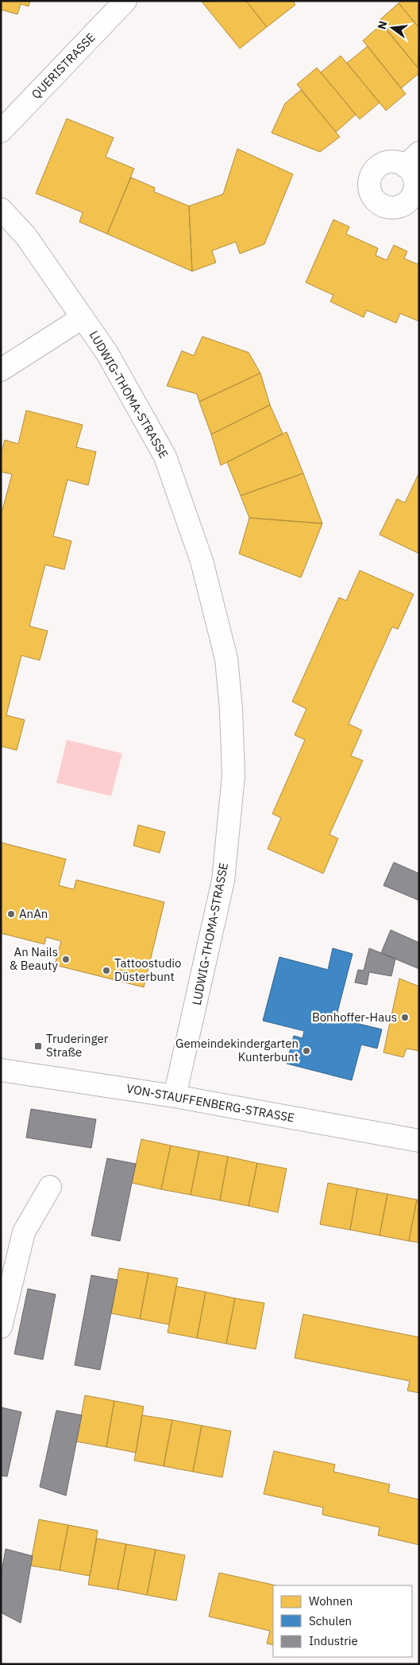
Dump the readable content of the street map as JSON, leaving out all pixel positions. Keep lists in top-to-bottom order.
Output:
{
  "streets": {
    "street": ["QUERISTRASSE", "LUDWIG-THOMA-STRASSE", "VON-STAUFFENBERG-STRASSE"]
  },
  "crossings": [
    ["LUDWIG-THOMA-STRASSE", "VON-STAUFFENBERG-STRASSE"]
  ],
  "places": {
    "other": [
      "AnAn",
      "An Nails & Beauty",
      "Tattoostudio Düsterbunt",
      "Bonhoffer-Haus",
      "Gemeindekindergarten Kunterbunt"
    ],
    "transit": ["Truderinger Straße"]
  },
  "legend": ["Wohnen", "Schulen", "Industrie"],
  "north": "left"
}
